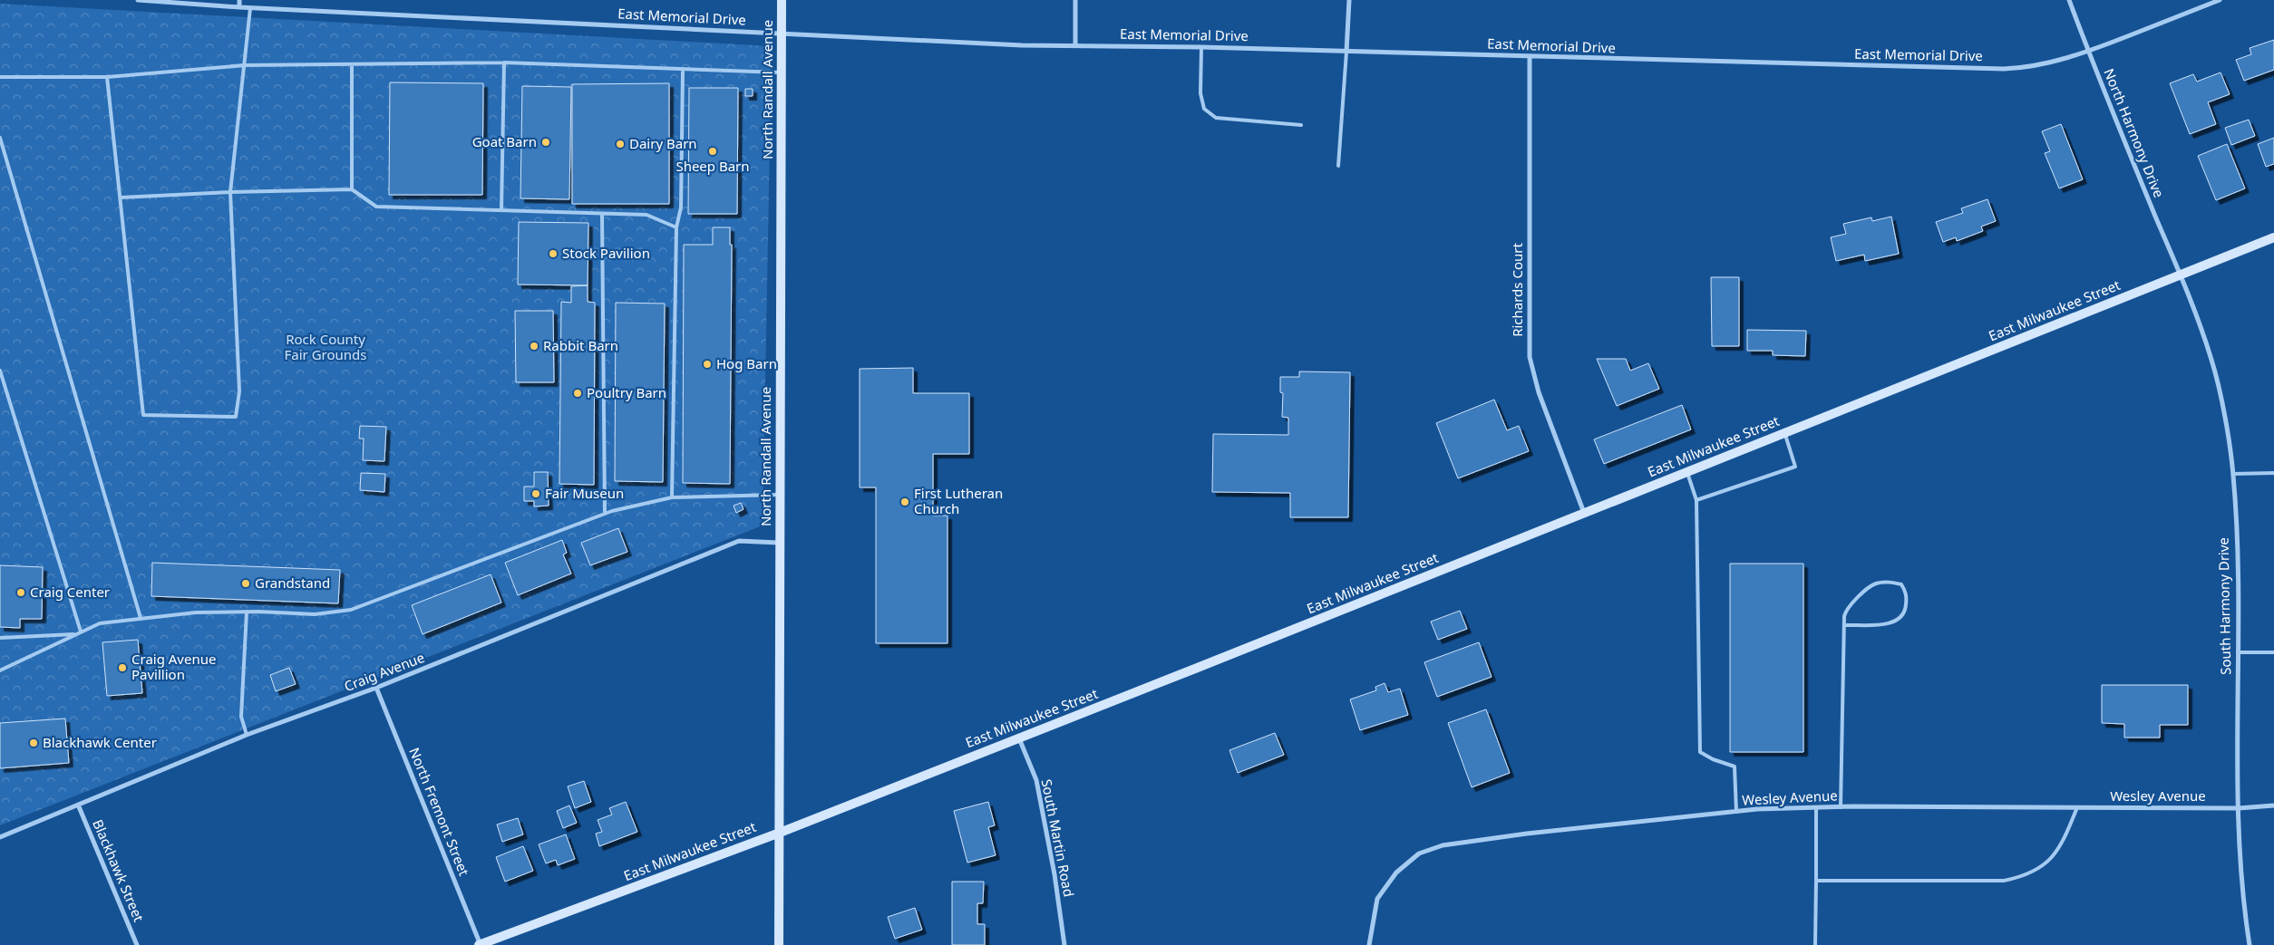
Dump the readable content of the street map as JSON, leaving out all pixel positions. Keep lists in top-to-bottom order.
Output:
{
  "streets": {
    "main road": ["North Randall Avenue", "East Milwaukee Street"],
    "street": [
      "East Memorial Drive",
      "North Harmony Drive",
      "Richards Court",
      "South Harmony Drive",
      "Craig Avenue",
      "Wesley Avenue",
      "North Fremont Street",
      "South Martin Road",
      "Blackhawk Street"
    ]
  },
  "crossings": [
    ["East Memorial Drive", "North Randall Avenue"],
    ["East Memorial Drive", "North Harmony Drive"],
    ["East Memorial Drive", "Richards Court"],
    ["North Randall Avenue", "East Milwaukee Street"],
    ["North Randall Avenue", "Craig Avenue"],
    ["North Harmony Drive", "East Milwaukee Street"],
    ["North Harmony Drive", "South Harmony Drive"],
    ["Richards Court", "East Milwaukee Street"],
    ["East Milwaukee Street", "South Harmony Drive"],
    ["East Milwaukee Street", "North Fremont Street"],
    ["East Milwaukee Street", "South Martin Road"],
    ["South Harmony Drive", "Wesley Avenue"],
    ["Craig Avenue", "North Fremont Street"],
    ["Craig Avenue", "Blackhawk Street"]
  ],
  "parks": ["Rock County Fair Grounds"],
  "places": [
    "Goat Barn",
    "Dairy Barn",
    "Sheep Barn",
    "Stock Pavilion",
    "Rabbit Barn",
    "Hog Barn",
    "Poultry Barn",
    "Fair Museun",
    "First Lutheran Church",
    "Grandstand",
    "Craig Center",
    "Craig Avenue Pavillion",
    "Blackhawk Center"
  ]
}
